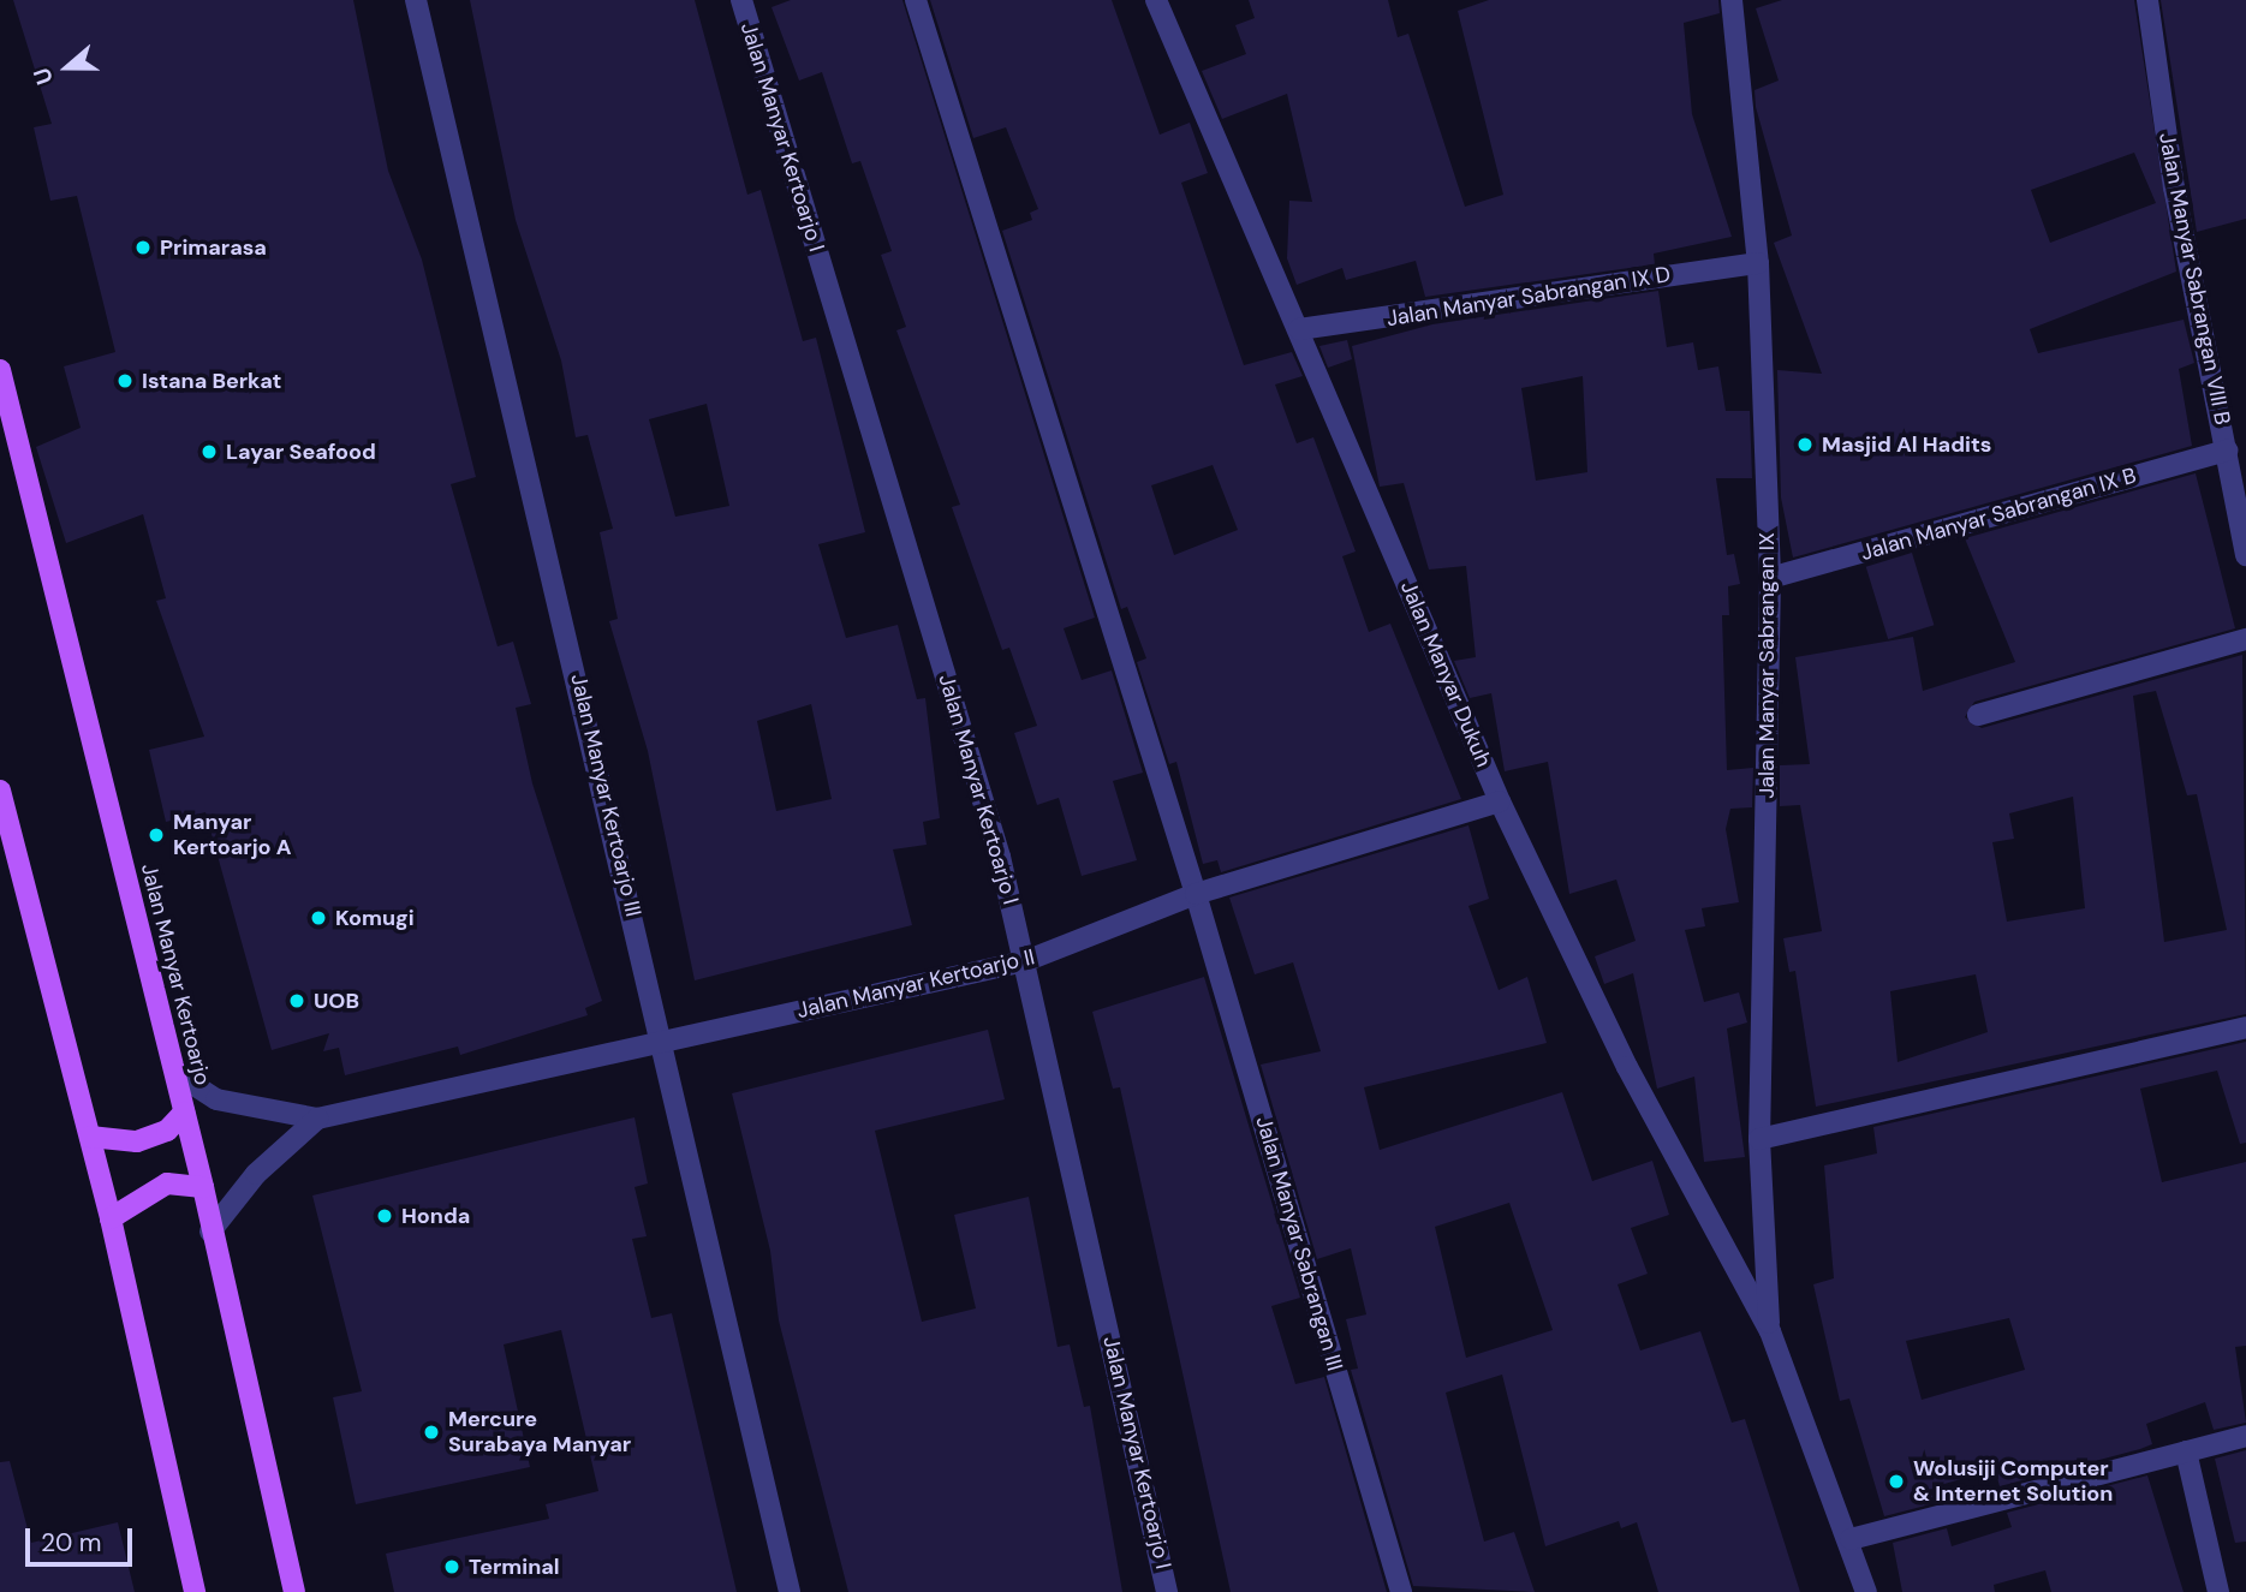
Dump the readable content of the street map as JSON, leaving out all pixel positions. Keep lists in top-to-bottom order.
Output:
{
  "streets": {
    "main road": ["Jalan Manyar Kertoarjo"],
    "street": [
      "Jalan Manyar Kertoarjo I",
      "Jalan Manyar Sabrangan VIII B",
      "Jalan Manyar Sabrangan IX D",
      "Jalan Manyar Sabrangan IX B",
      "Jalan Manyar Sabrangan IX",
      "Jalan Manyar Dukuh",
      "Jalan Manyar Kertoarjo III",
      "Jalan Manyar Kertoarjo II",
      "Jalan Manyar Sabrangan III"
    ]
  },
  "crossings": [
    ["Jalan Manyar Kertoarjo I", "Jalan Manyar Kertoarjo II"],
    ["Jalan Manyar Sabrangan VIII B", "Jalan Manyar Sabrangan IX B"],
    ["Jalan Manyar Sabrangan IX D", "Jalan Manyar Sabrangan IX"],
    ["Jalan Manyar Sabrangan IX D", "Jalan Manyar Dukuh"],
    ["Jalan Manyar Sabrangan IX B", "Jalan Manyar Sabrangan IX"],
    ["Jalan Manyar Sabrangan IX", "Jalan Manyar Dukuh"],
    ["Jalan Manyar Dukuh", "Jalan Manyar Kertoarjo II"],
    ["Jalan Manyar Kertoarjo III", "Jalan Manyar Kertoarjo II"],
    ["Jalan Manyar Kertoarjo", "Jalan Manyar Kertoarjo II"],
    ["Jalan Manyar Kertoarjo II", "Jalan Manyar Sabrangan III"]
  ],
  "places": [
    "Primarasa",
    "Istana Berkat",
    "Masjid Al Hadits",
    "Layar Seafood",
    "Manyar Kertoarjo A",
    "Komugi",
    "UOB",
    "Honda",
    "Mercure Surabaya Manyar",
    "Wolusiji Computer & Internet Solution",
    "Terminal"
  ],
  "scale_bar": "20 m",
  "north": "left"
}
